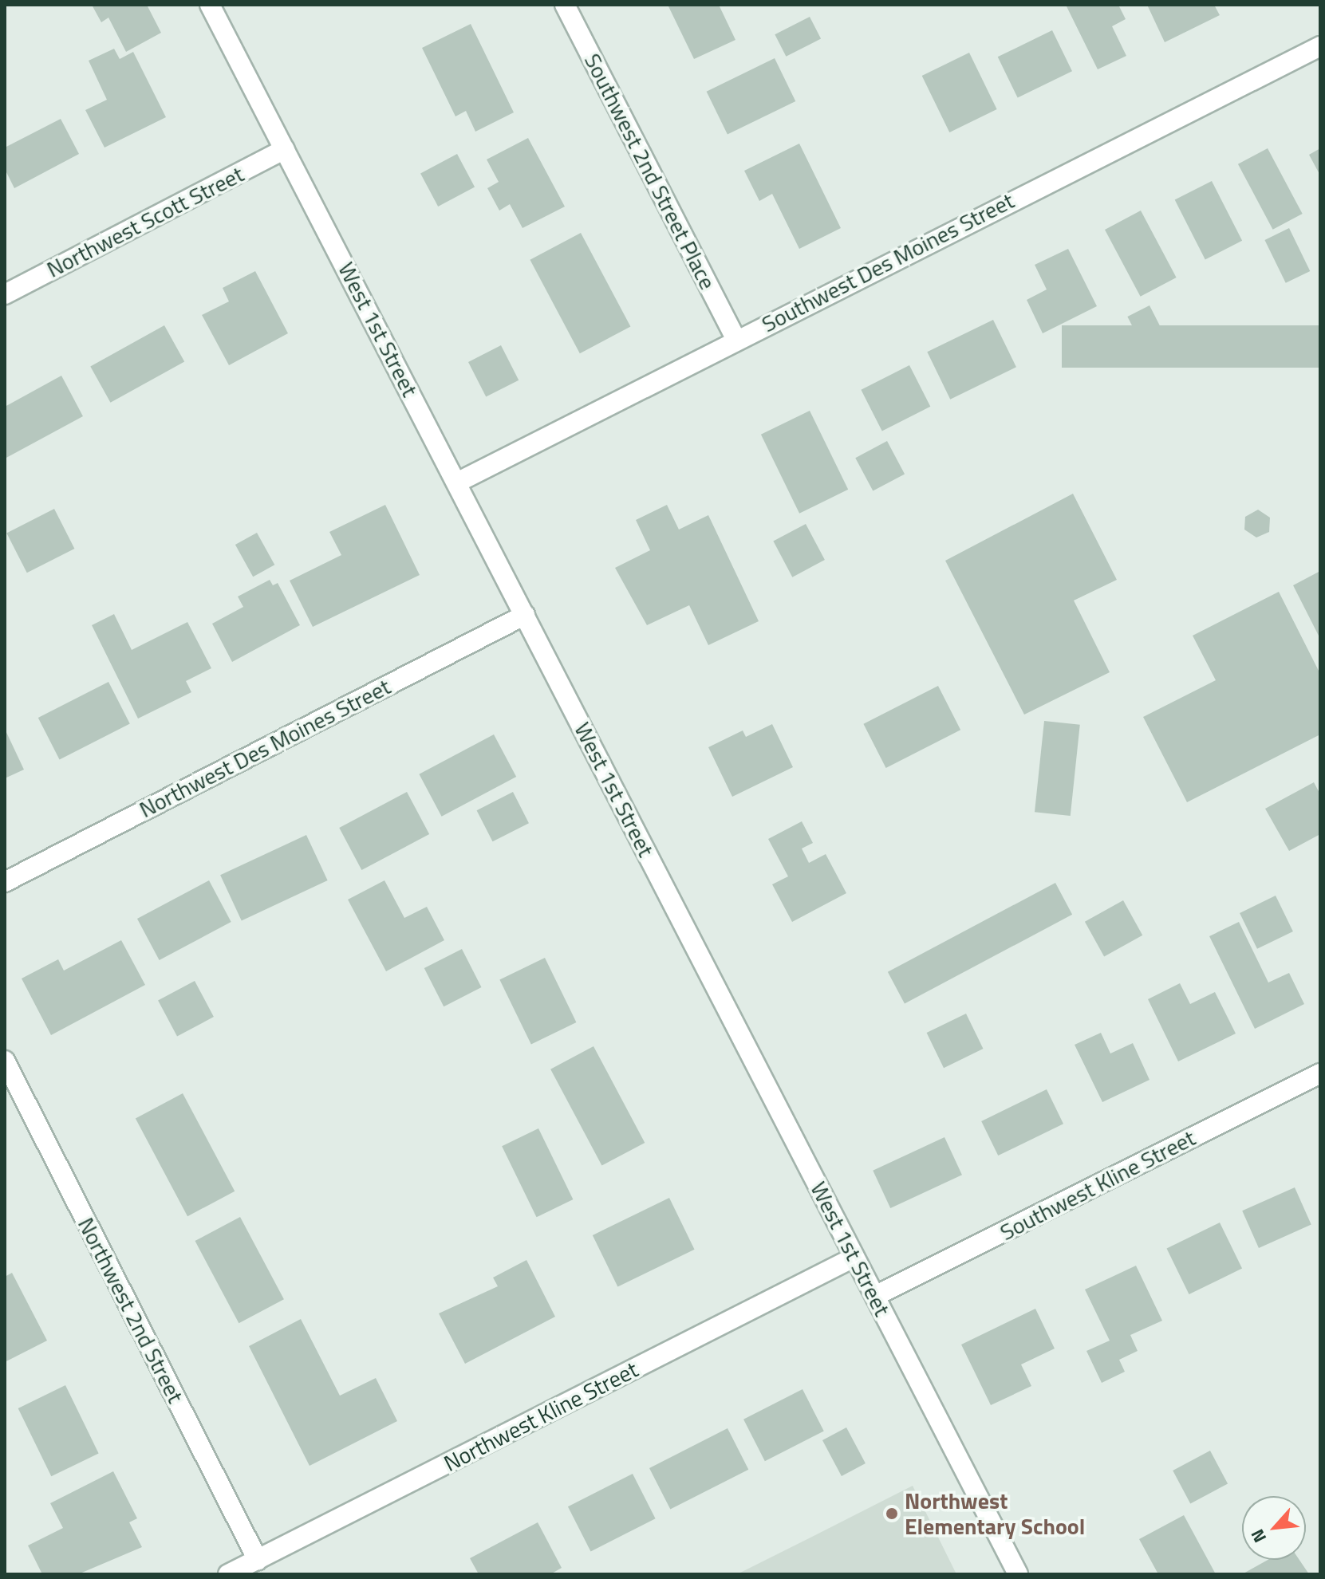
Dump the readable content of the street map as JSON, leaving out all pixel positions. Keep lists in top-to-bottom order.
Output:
{
  "streets": {
    "street": [
      "Southwest 2nd Street Place",
      "Northwest Scott Street",
      "Southwest Des Moines Street",
      "West 1st Street",
      "Northwest Des Moines Street",
      "Southwest Kline Street",
      "Northwest 2nd Street",
      "Northwest Kline Street"
    ]
  },
  "crossings": [
    ["Southwest 2nd Street Place", "Southwest Des Moines Street"],
    ["Northwest Scott Street", "West 1st Street"],
    ["Southwest Des Moines Street", "West 1st Street"],
    ["West 1st Street", "Northwest Des Moines Street"],
    ["West 1st Street", "Southwest Kline Street"],
    ["West 1st Street", "Northwest Kline Street"],
    ["Northwest 2nd Street", "Northwest Kline Street"]
  ],
  "places": ["Northwest Elementary School"],
  "north": "bottom left"
}
